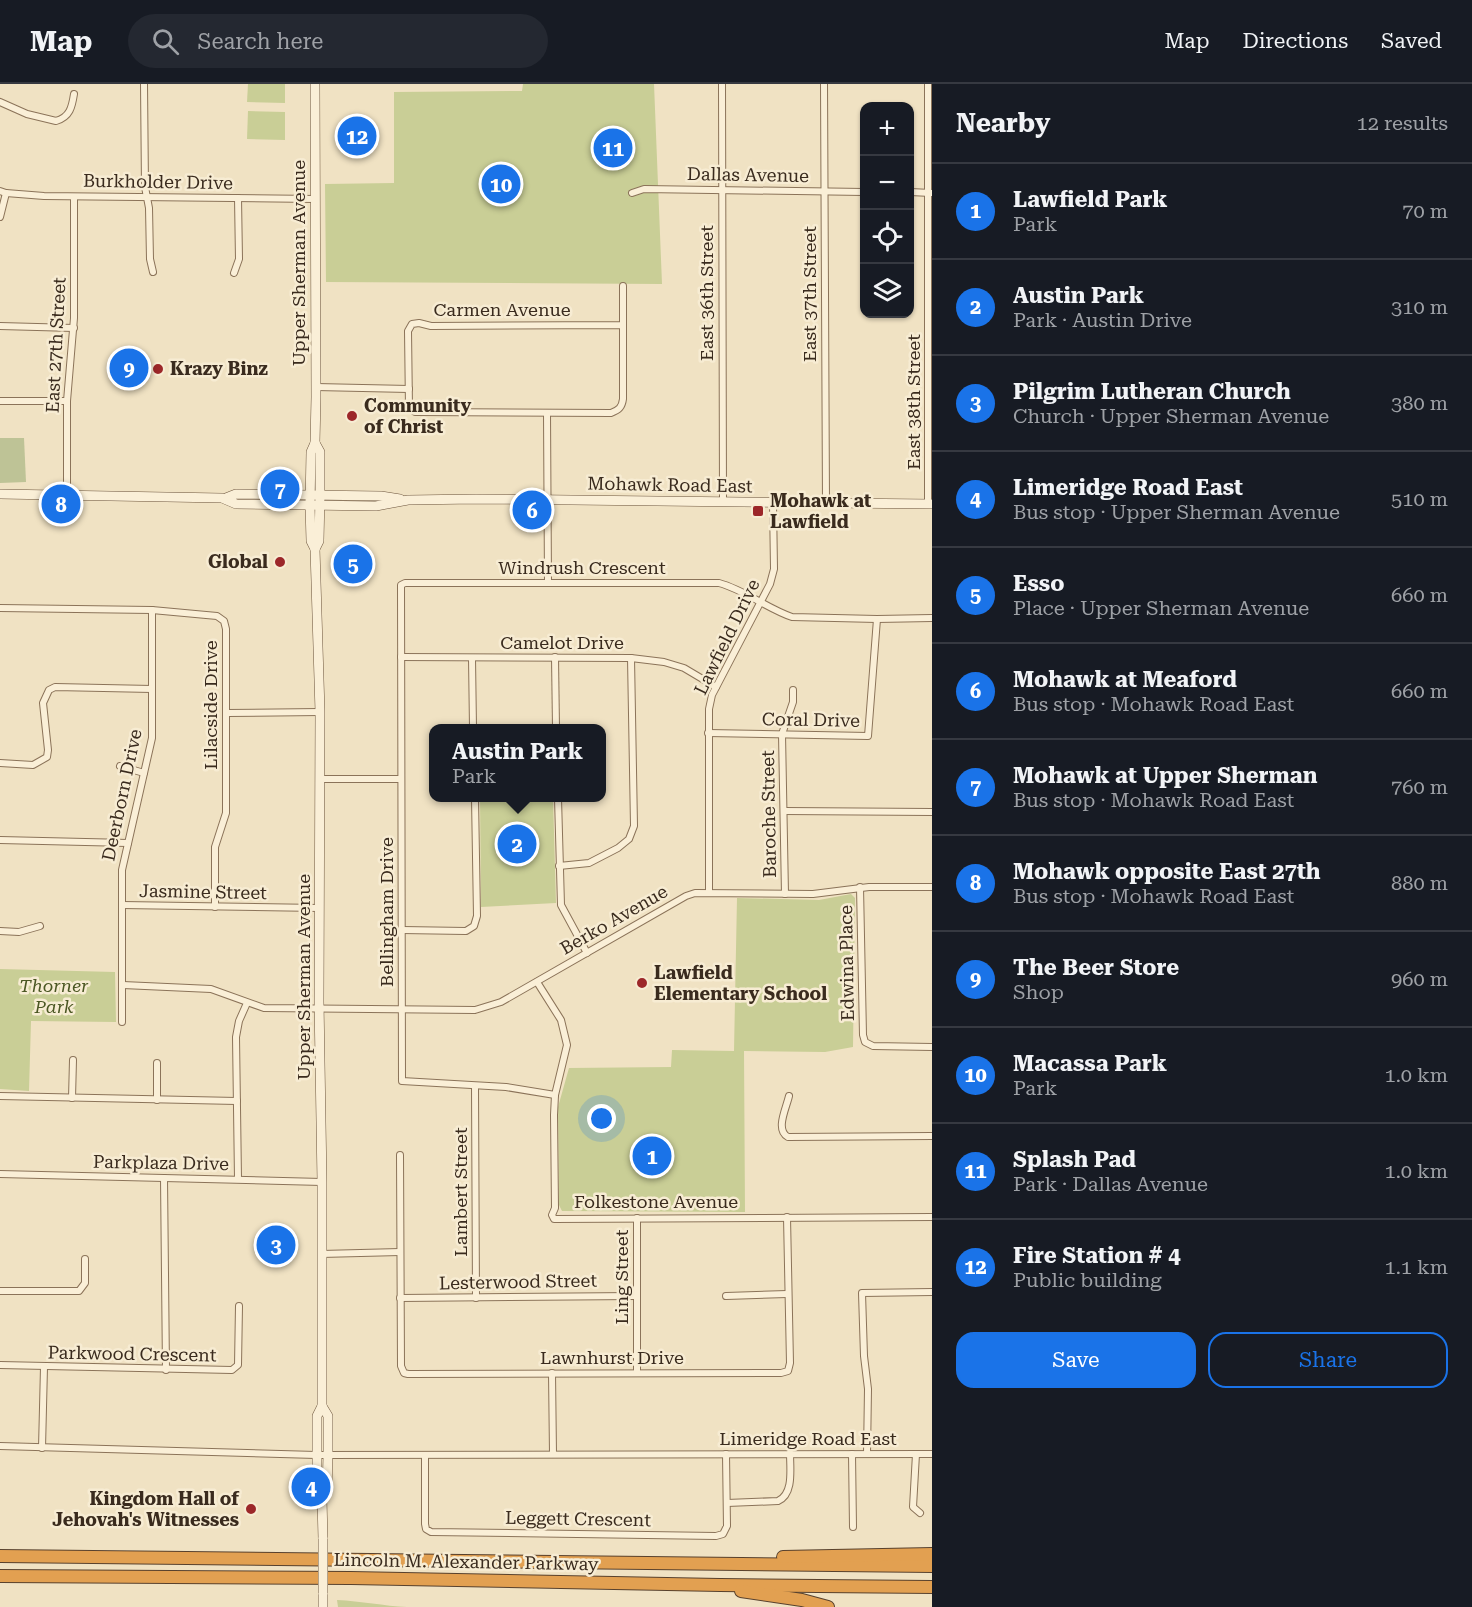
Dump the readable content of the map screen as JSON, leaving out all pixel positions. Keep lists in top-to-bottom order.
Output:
{
  "streets": {
    "highway": ["Lincoln M. Alexander Parkway"],
    "main road": ["Upper Sherman Avenue", "Mohawk Road East"],
    "street": [
      "Dallas Avenue",
      "Burkholder Drive",
      "East 36th Street",
      "East 37th Street",
      "Carmen Avenue",
      "East 27th Street",
      "East 38th Street",
      "Windrush Crescent",
      "Lawfield Drive",
      "Camelot Drive",
      "Lilacside Drive",
      "Coral Drive",
      "Deerborn Drive",
      "Baroche Street",
      "Jasmine Street",
      "Bellingham Drive",
      "Berko Avenue",
      "Edwina Place",
      "Parkplaza Drive",
      "Lambert Street",
      "Folkestone Avenue",
      "Ling Street",
      "Lesterwood Street",
      "Parkwood Crescent",
      "Lawnhurst Drive",
      "Limeridge Road East",
      "Leggett Crescent"
    ]
  },
  "crossings": [
    ["Dallas Avenue", "East 36th Street"],
    ["Dallas Avenue", "East 37th Street"],
    ["Burkholder Drive", "Upper Sherman Avenue"],
    ["Burkholder Drive", "East 27th Street"],
    ["Upper Sherman Avenue", "Mohawk Road East"],
    ["Upper Sherman Avenue", "Jasmine Street"],
    ["Upper Sherman Avenue", "Berko Avenue"],
    ["Upper Sherman Avenue", "Parkplaza Drive"],
    ["Upper Sherman Avenue", "Limeridge Road East"],
    ["East 36th Street", "Mohawk Road East"],
    ["East 37th Street", "Mohawk Road East"],
    ["East 27th Street", "Mohawk Road East"],
    ["East 38th Street", "Mohawk Road East"],
    ["Mohawk Road East", "Lawfield Drive"],
    ["Windrush Crescent", "Lawfield Drive"],
    ["Windrush Crescent", "Coral Drive"],
    ["Windrush Crescent", "Bellingham Drive"],
    ["Lawfield Drive", "Camelot Drive"],
    ["Lawfield Drive", "Coral Drive"],
    ["Lawfield Drive", "Berko Avenue"],
    ["Camelot Drive", "Bellingham Drive"],
    ["Lilacside Drive", "Deerborn Drive"],
    ["Lilacside Drive", "Jasmine Street"],
    ["Coral Drive", "Baroche Street"],
    ["Deerborn Drive", "Jasmine Street"],
    ["Deerborn Drive", "Berko Avenue"],
    ["Baroche Street", "Berko Avenue"],
    ["Bellingham Drive", "Berko Avenue"],
    ["Bellingham Drive", "Lambert Street"],
    ["Bellingham Drive", "Folkestone Avenue"],
    ["Berko Avenue", "Edwina Place"],
    ["Berko Avenue", "Folkestone Avenue"],
    ["Lambert Street", "Lesterwood Street"],
    ["Folkestone Avenue", "Ling Street"],
    ["Folkestone Avenue", "Lawnhurst Drive"],
    ["Ling Street", "Lesterwood Street"],
    ["Ling Street", "Lawnhurst Drive"],
    ["Lesterwood Street", "Lawnhurst Drive"],
    ["Limeridge Road East", "Leggett Crescent"]
  ],
  "parks": ["Thorner Park"],
  "places": {
    "other": [
      "Krazy Binz",
      "Community of Christ",
      "Global",
      "Lawfield Elementary School",
      "Kingdom Hall of Jehovah's Witnesses"
    ],
    "transit": ["Mohawk at Lawfield"]
  },
  "page": {
    "header": "Map",
    "search": "Search here",
    "nav": ["Map", "Directions", "Saved"],
    "heading": ["Nearby", "12 results"],
    "map_buttons": ["+", "−"],
    "pins": [
      "12",
      "11",
      "10",
      "9",
      "7",
      "8",
      "6",
      "5",
      "2",
      "1",
      "3",
      "4"
    ],
    "list": [
      {
        "mark": "1",
        "name": "Lawfield Park",
        "note": "Park",
        "value": "70 m"
      },
      {
        "mark": "2",
        "name": "Austin Park",
        "note": "Park · Austin Drive",
        "value": "310 m"
      },
      {
        "mark": "3",
        "name": "Pilgrim Lutheran Church",
        "note": "Church · Upper Sherman Avenue",
        "value": "380 m"
      },
      {
        "mark": "4",
        "name": "Limeridge Road East",
        "note": "Bus stop · Upper Sherman Avenue",
        "value": "510 m"
      },
      {
        "mark": "5",
        "name": "Esso",
        "note": "Place · Upper Sherman Avenue",
        "value": "660 m"
      },
      {
        "mark": "6",
        "name": "Mohawk at Meaford",
        "note": "Bus stop · Mohawk Road East",
        "value": "660 m"
      },
      {
        "mark": "7",
        "name": "Mohawk at Upper Sherman",
        "note": "Bus stop · Mohawk Road East",
        "value": "760 m"
      },
      {
        "mark": "8",
        "name": "Mohawk opposite East 27th",
        "note": "Bus stop · Mohawk Road East",
        "value": "880 m"
      },
      {
        "mark": "9",
        "name": "The Beer Store",
        "note": "Shop",
        "value": "960 m"
      },
      {
        "mark": "10",
        "name": "Macassa Park",
        "note": "Park",
        "value": "1.0 km"
      },
      {
        "mark": "11",
        "name": "Splash Pad",
        "note": "Park · Dallas Avenue",
        "value": "1.0 km"
      },
      {
        "mark": "12",
        "name": "Fire Station # 4",
        "note": "Public building",
        "value": "1.1 km"
      }
    ],
    "popup": ["Austin Park", "Park"],
    "buttons": ["Save", "Share"]
  }
}
